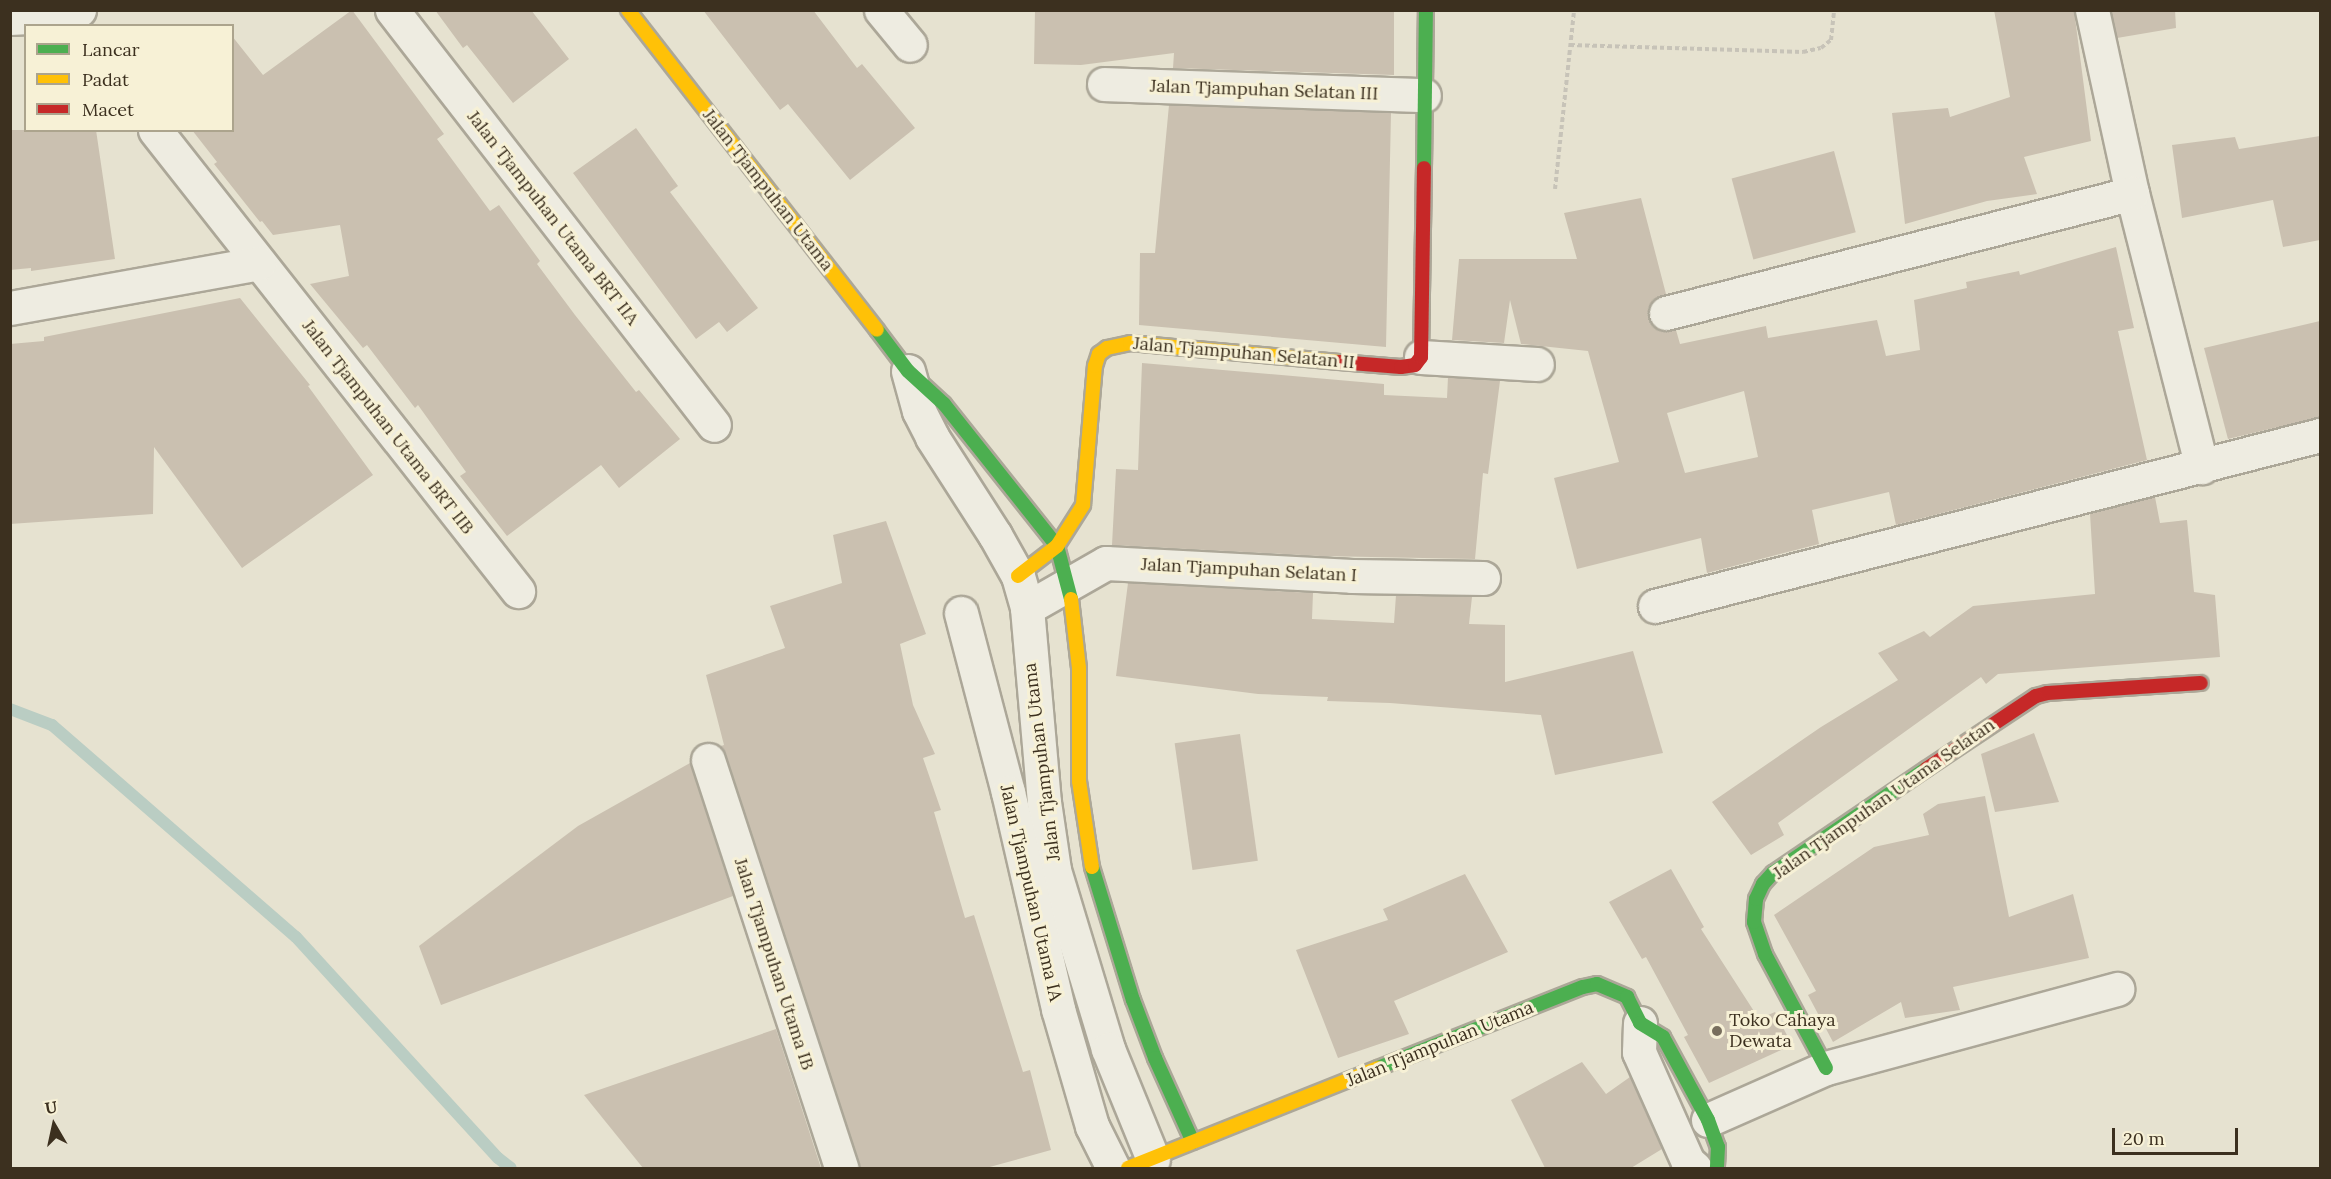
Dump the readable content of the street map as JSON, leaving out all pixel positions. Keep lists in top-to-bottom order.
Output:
{
  "streets": {
    "street": [
      "Jalan Tjampuhan Selatan III",
      "Jalan Tjampuhan Utama",
      "Jalan Tjampuhan Utama BRT IIA",
      "Jalan Tjampuhan Selatan II",
      "Jalan Tjampuhan Utama BRT IIB",
      "Jalan Tjampuhan Selatan I",
      "Jalan Tjampuhan Utama Selatan",
      "Jalan Tjampuhan Utama IA",
      "Jalan Tjampuhan Utama IB"
    ]
  },
  "crossings": [
    ["Jalan Tjampuhan Utama", "Jalan Tjampuhan Selatan II"],
    ["Jalan Tjampuhan Utama", "Jalan Tjampuhan Selatan I"]
  ],
  "places": ["Toko Cahaya Dewata"],
  "legend": ["Lancar", "Padat", "Macet"],
  "scale_bar": "20 m",
  "north": "top"
}
